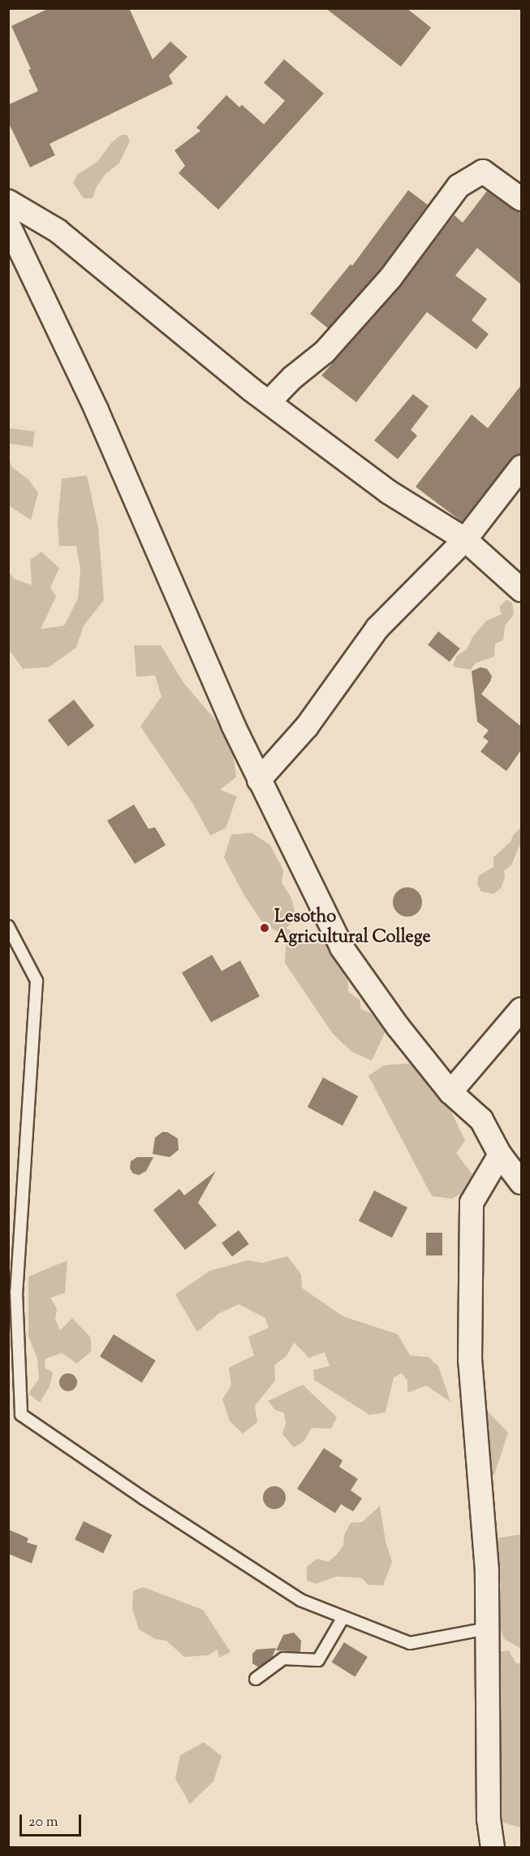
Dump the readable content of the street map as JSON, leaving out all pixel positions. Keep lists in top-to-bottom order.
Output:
{
  "places": ["Lesotho Agricultural College"],
  "scale_bar": "20 m"
}
